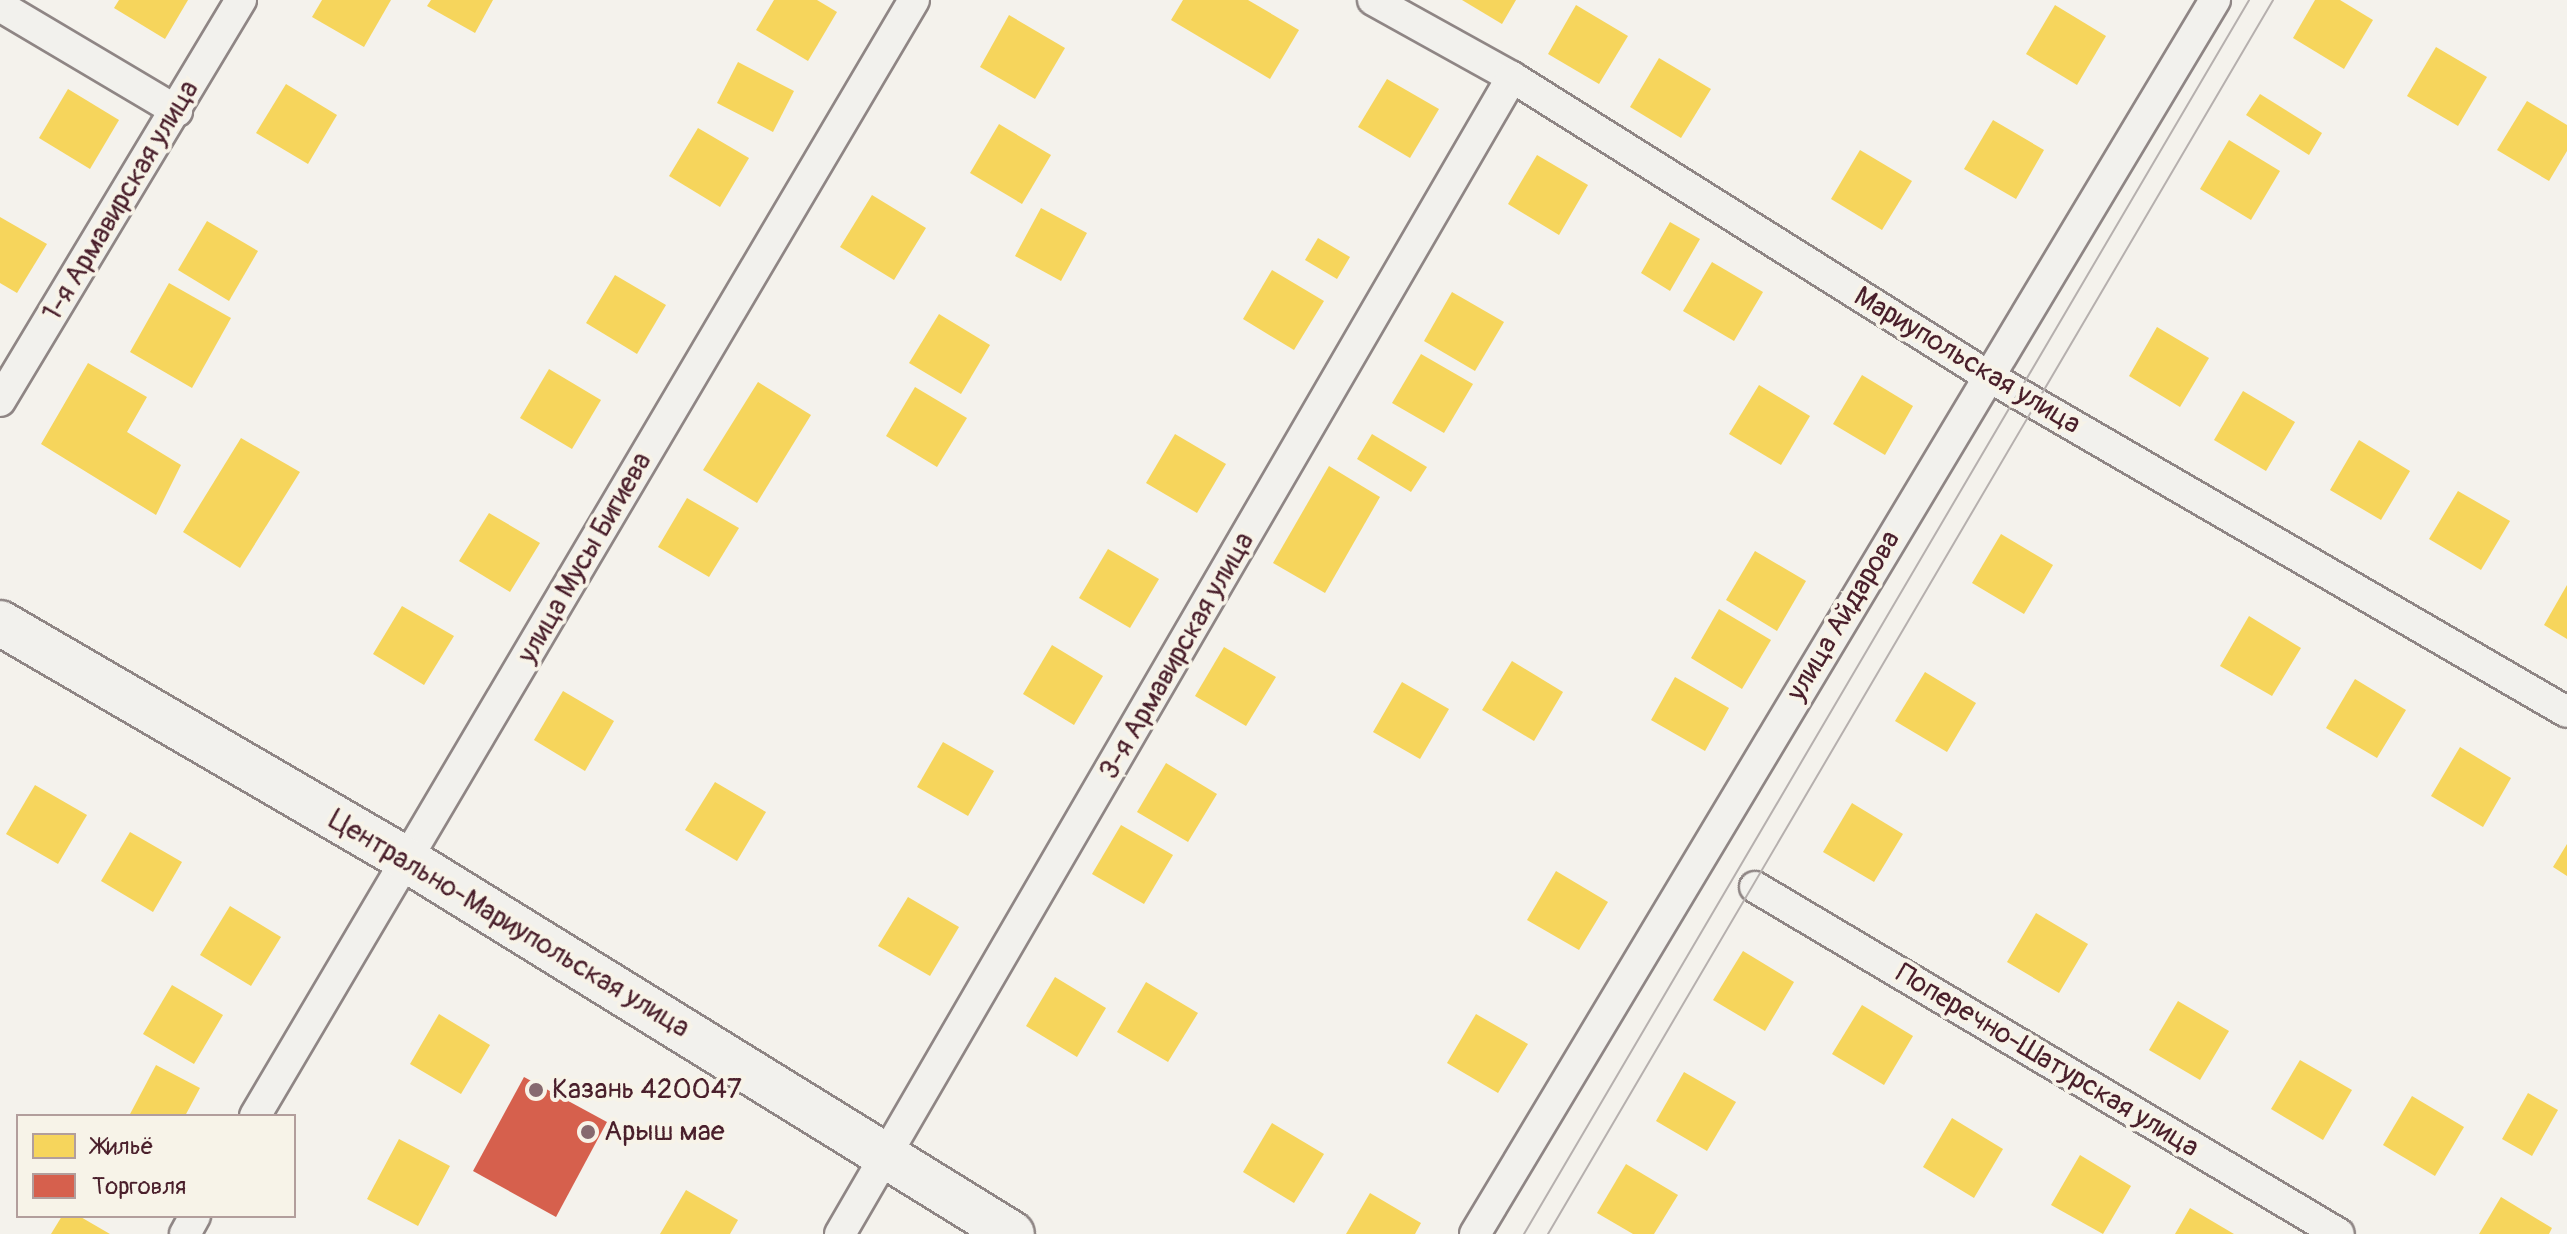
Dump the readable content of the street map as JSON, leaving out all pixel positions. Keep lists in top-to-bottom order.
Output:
{
  "streets": {
    "street": [
      "1-я Армавирская улица",
      "Мариупольская улица",
      "улица Мусы Бигиева",
      "улица Айдарова",
      "3-я Армавирская улица",
      "Центрально-Мариупольская улица",
      "Поперечно-Шатурская улица"
    ]
  },
  "crossings": [
    ["Мариупольская улица", "улица Айдарова"],
    ["Мариупольская улица", "3-я Армавирская улица"],
    ["улица Мусы Бигиева", "Центрально-Мариупольская улица"],
    ["3-я Армавирская улица", "Центрально-Мариупольская улица"]
  ],
  "places": ["Казань 420047", "Арыш мае"],
  "legend": ["Жильё", "Торговля"]
}
